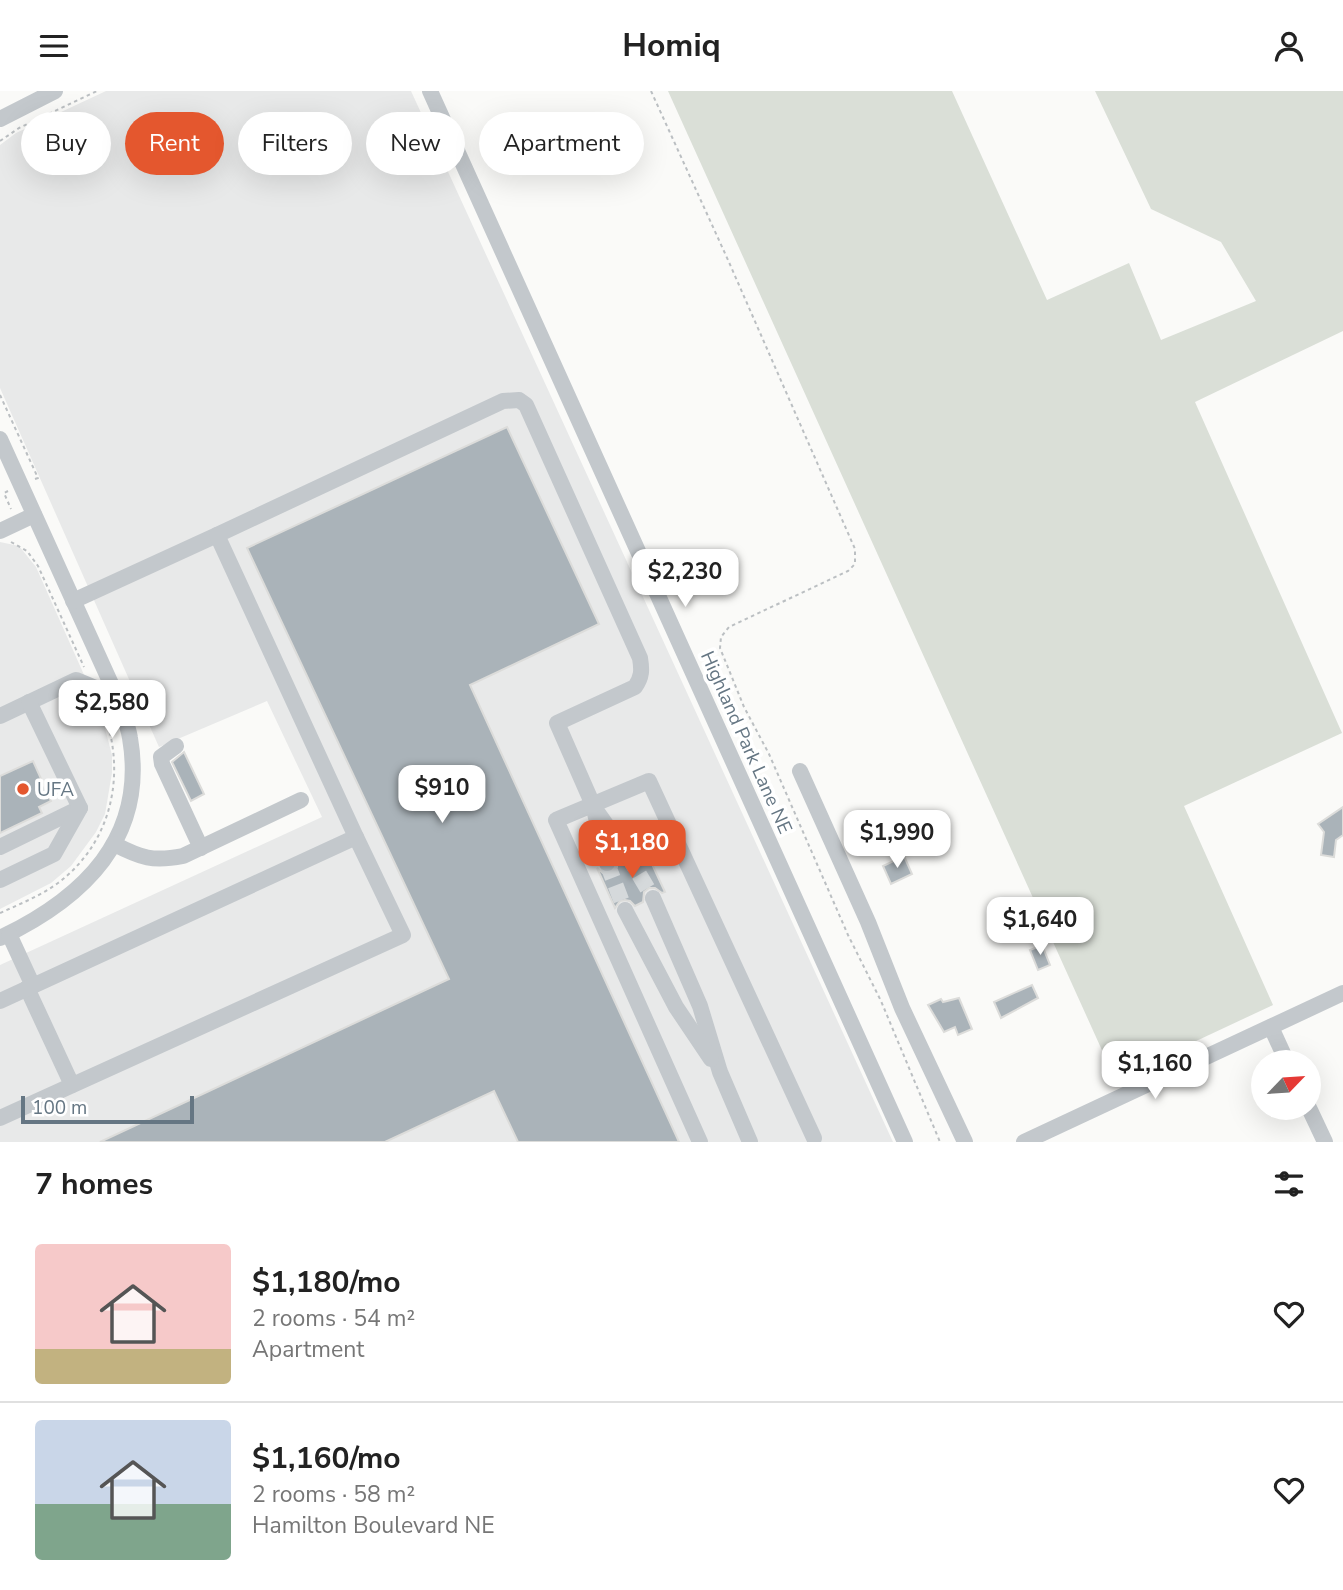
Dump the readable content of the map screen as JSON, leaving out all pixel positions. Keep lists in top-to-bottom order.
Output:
{
  "streets": {
    "street": ["Highland Park Lane NE"]
  },
  "places": ["UFA"],
  "scale_bar": "100 m",
  "north": "top right",
  "page": {
    "header": "Homiq",
    "chip": [
      "Buy",
      "Rent",
      "Filters",
      "New",
      "Apartment"
    ],
    "price": [
      "$2,230",
      "$2,580",
      "$910",
      "$1,990",
      "$1,180",
      "$1,640",
      "$1,160"
    ],
    "scale": "100 m",
    "heading": "7 homes",
    "list": [
      {
        "name": "$1,180/mo",
        "note": "2 rooms · 54 m² · Apartment"
      },
      {
        "name": "$1,160/mo",
        "note": "2 rooms · 58 m² · Hamilton Boulevard NE"
      }
    ]
  }
}
